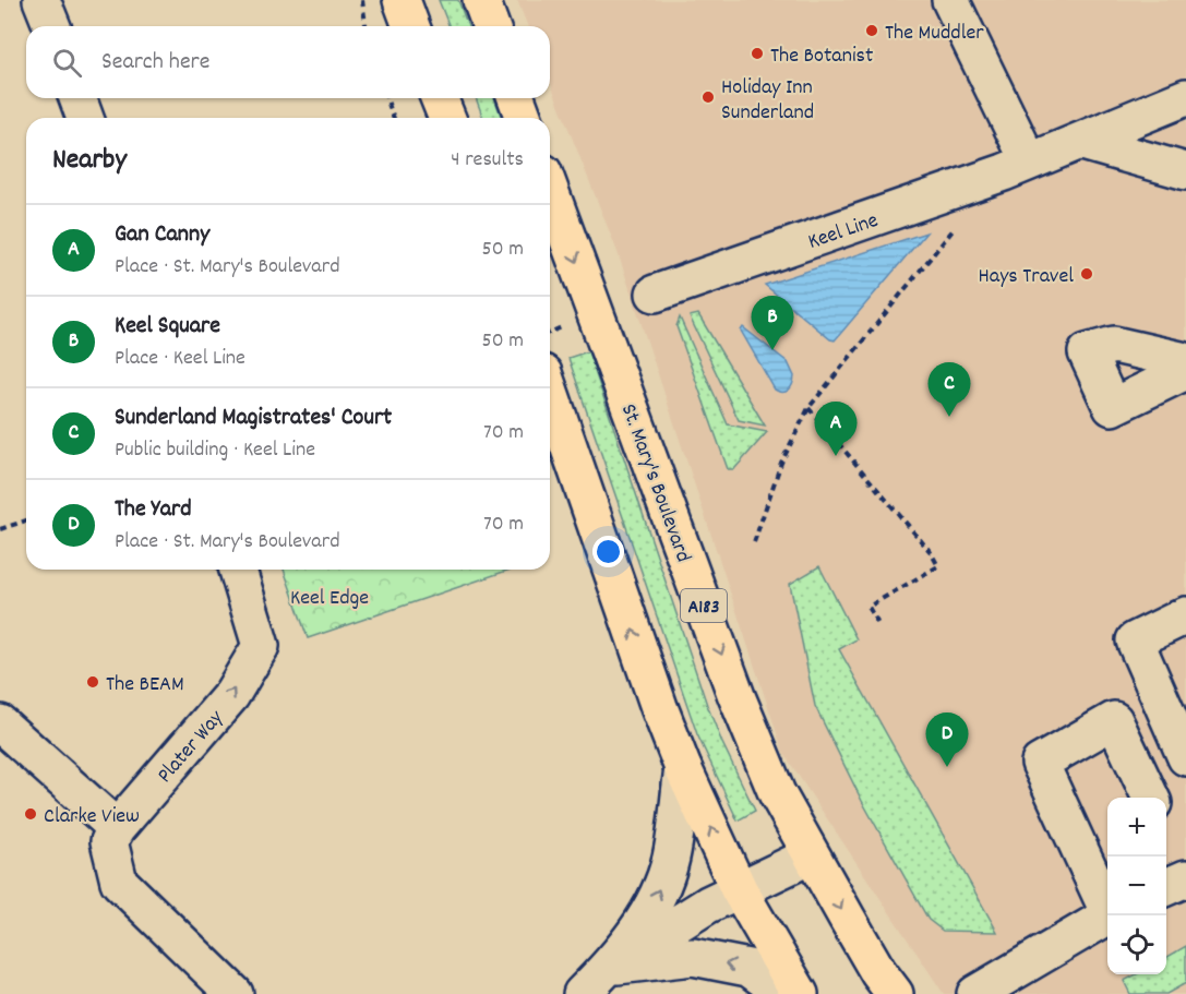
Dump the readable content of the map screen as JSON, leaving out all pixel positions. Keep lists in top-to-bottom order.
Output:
{
  "streets": {
    "highway": ["St. Mary's Boulevard", "A183"],
    "street": ["Keel Line", "Plater Way"]
  },
  "one_way": ["Plater Way"],
  "parks": ["Keel Edge"],
  "places": [
    "The Muddler",
    "The Botanist",
    "Holiday Inn Sunderland",
    "Hays Travel",
    "The BEAM",
    "Clarke View"
  ],
  "page": {
    "search": "Search here",
    "heading": ["Nearby", "4 results"],
    "list": [
      {
        "mark": "A",
        "name": "Gan Canny",
        "note": "Place · St. Mary's Boulevard",
        "value": "50 m"
      },
      {
        "mark": "B",
        "name": "Keel Square",
        "note": "Place · Keel Line",
        "value": "50 m"
      },
      {
        "mark": "C",
        "name": "Sunderland Magistrates' Court",
        "note": "Public building · Keel Line",
        "value": "70 m"
      },
      {
        "mark": "D",
        "name": "The Yard",
        "note": "Place · St. Mary's Boulevard",
        "value": "70 m"
      }
    ],
    "pins": [
      "B",
      "C",
      "A",
      "D"
    ],
    "map_buttons": ["+", "−"]
  }
}
